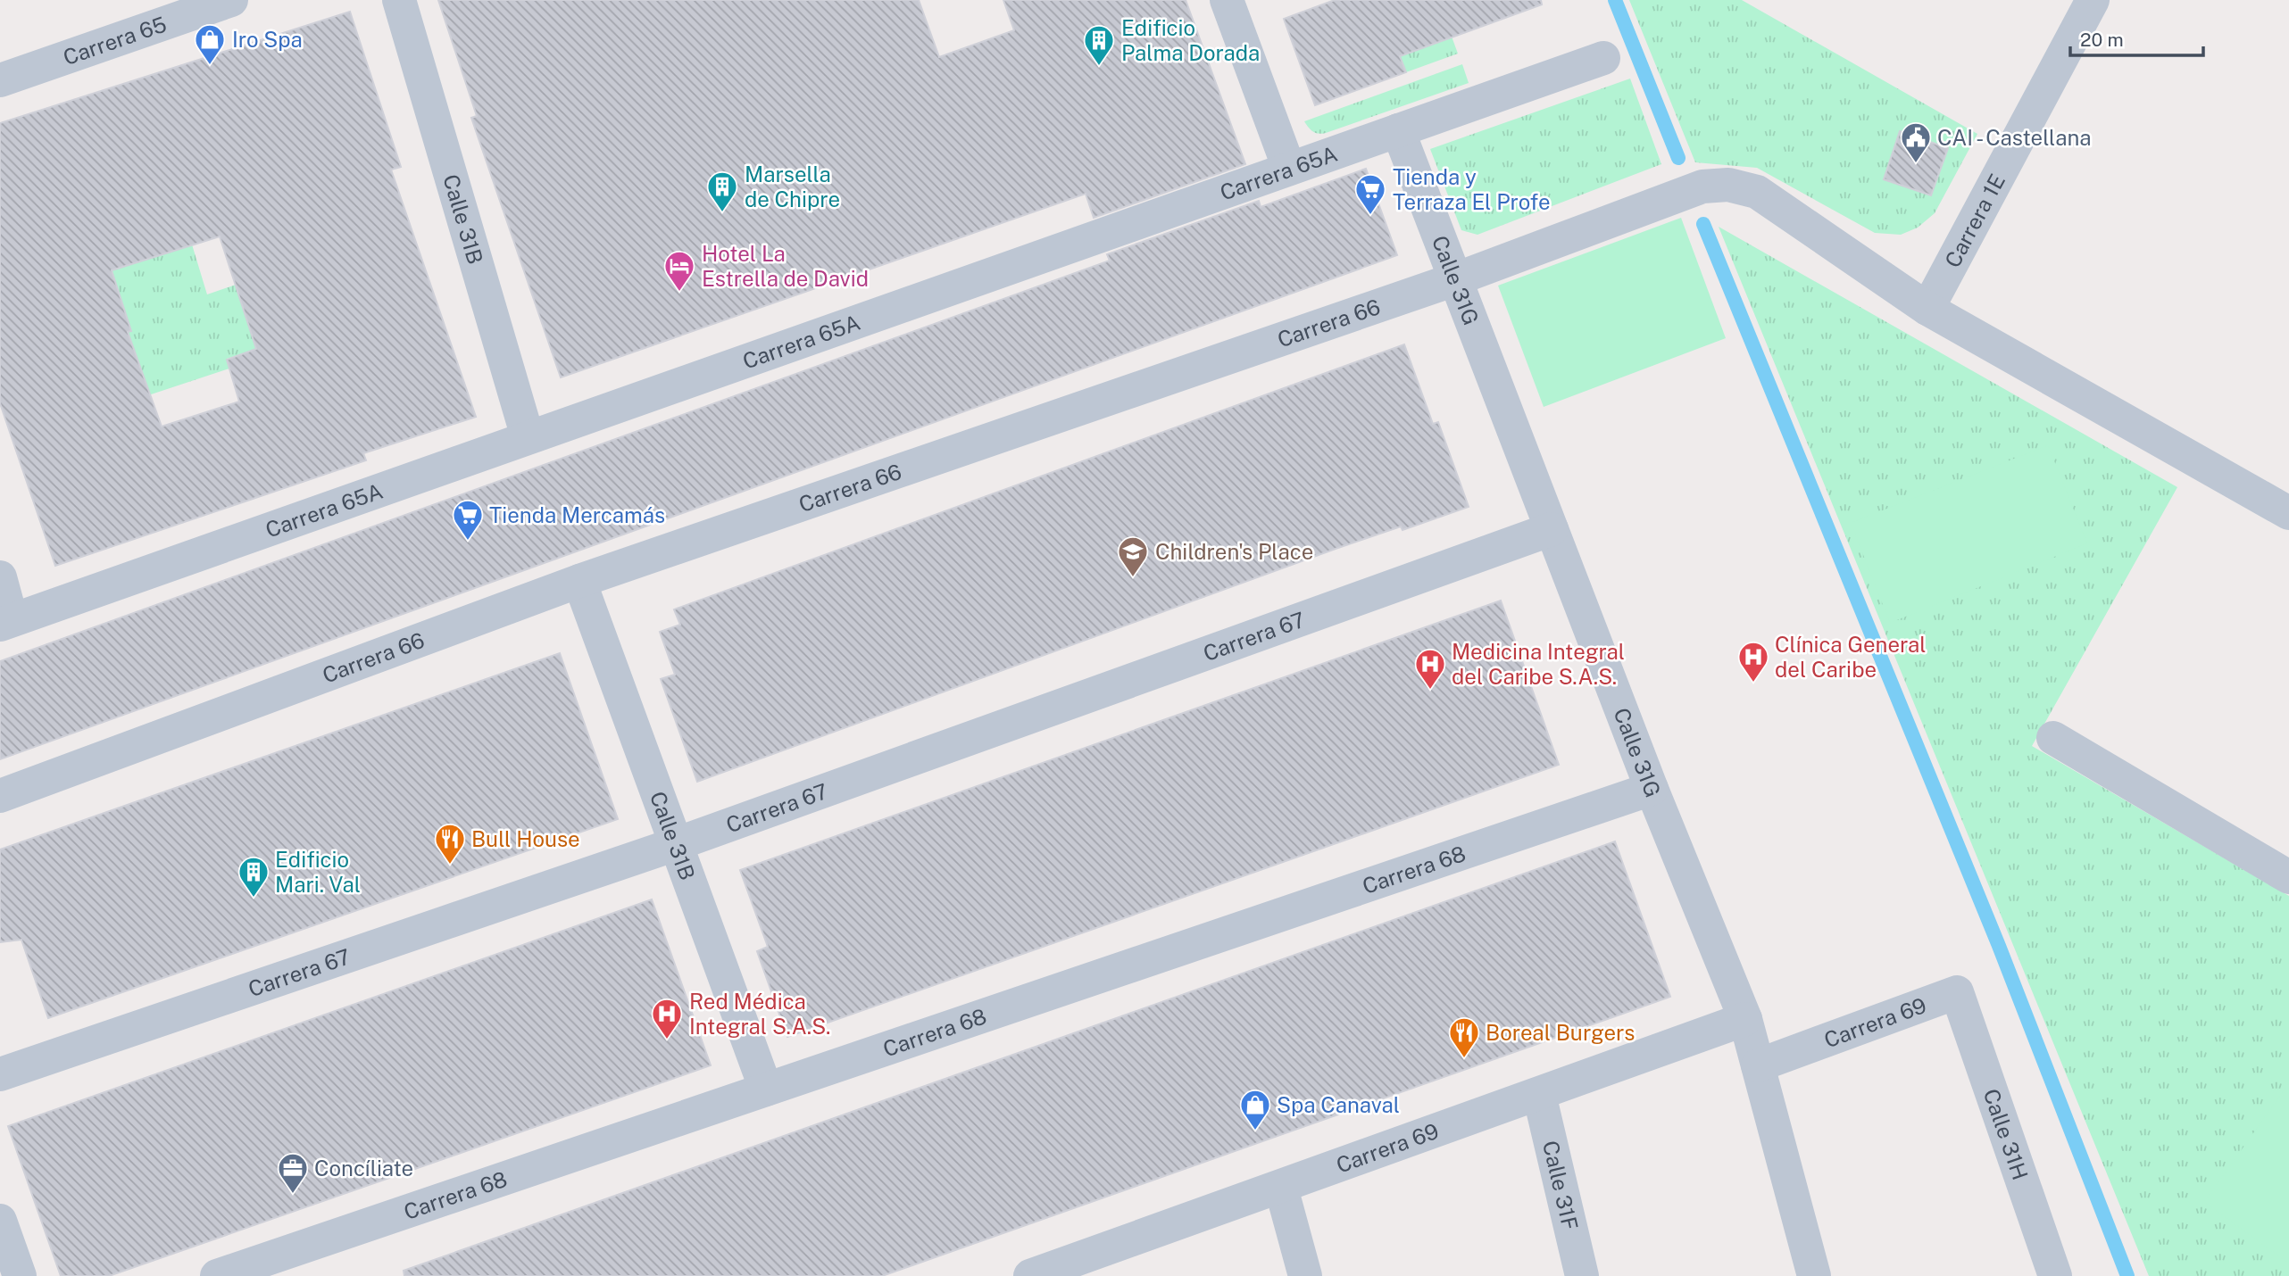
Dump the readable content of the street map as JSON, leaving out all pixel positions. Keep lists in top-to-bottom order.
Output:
{
  "streets": {
    "street": [
      "Carrera 65",
      "Carrera 65A",
      "Calle 31B",
      "Carrera 1E",
      "Calle 31G",
      "Carrera 66",
      "Carrera 67",
      "Carrera 68",
      "Carrera 69",
      "Calle 31H",
      "Calle 31F"
    ]
  },
  "crossings": [
    ["Carrera 65A", "Calle 31B"],
    ["Carrera 65A", "Calle 31G"],
    ["Calle 31B", "Carrera 66"],
    ["Calle 31B", "Carrera 67"],
    ["Calle 31B", "Carrera 68"],
    ["Carrera 1E", "Carrera 66"],
    ["Calle 31G", "Carrera 66"],
    ["Calle 31G", "Carrera 67"],
    ["Calle 31G", "Carrera 68"],
    ["Calle 31G", "Carrera 69"],
    ["Carrera 69", "Calle 31H"],
    ["Carrera 69", "Calle 31F"]
  ],
  "places": {
    "shop": ["Iro Spa", "Spa Canaval"],
    "building": ["Edificio Palma Dorada", "Marsella de Chipre", "Edificio Mari. Val"],
    "public building": ["CAI - Castellana"],
    "supermarket": ["Tienda y Terraza El Profe", "Tienda Mercamás"],
    "hotel": ["Hotel La Estrella de David"],
    "school or university": ["Children's Place"],
    "hospital": ["Clínica General del Caribe", "Medicina Integral del Caribe S.A.S.", "Red Médica Integral S.A.S."],
    "restaurant": ["Bull House", "Boreal Burgers"],
    "office": ["Concíliate"]
  },
  "scale_bar": "20 m"
}
